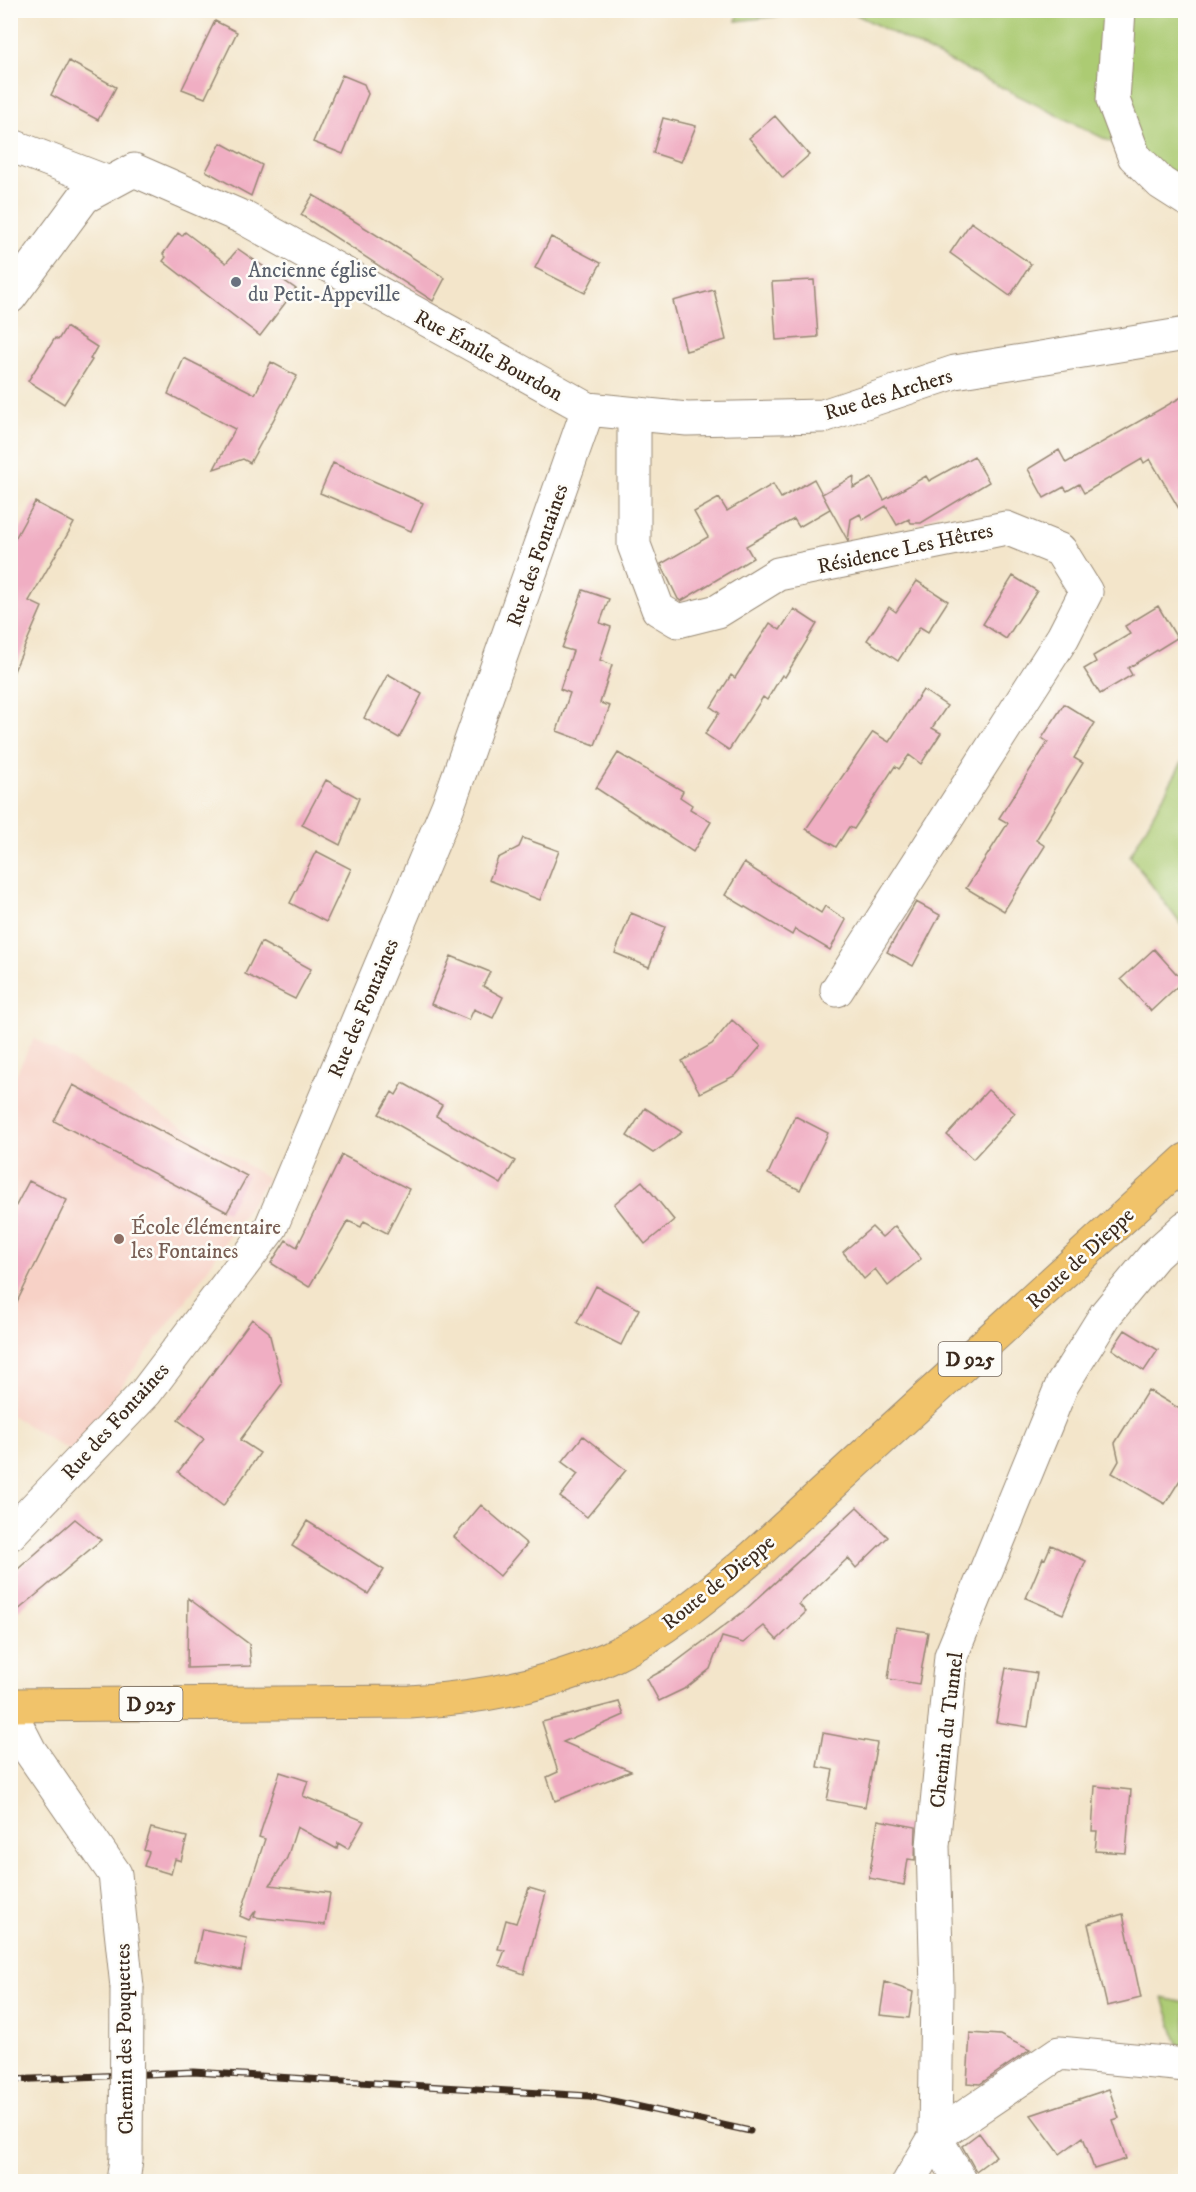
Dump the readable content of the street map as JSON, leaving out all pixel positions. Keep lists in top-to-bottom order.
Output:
{
  "streets": {
    "main road": ["Route de Dieppe", "D 925"],
    "street": [
      "Rue Émile Bourdon",
      "Rue des Archers",
      "Résidence Les Hêtres",
      "Rue des Fontaines",
      "Chemin du Tunnel",
      "Chemin des Pouquettes"
    ]
  },
  "crossings": [
    ["Rue Émile Bourdon", "Rue des Archers"],
    ["Rue Émile Bourdon", "Rue des Fontaines"],
    ["Rue des Archers", "Résidence Les Hêtres"],
    ["Rue des Archers", "Rue des Fontaines"]
  ],
  "places": ["Ancienne église du Petit-Appeville", "École élémentaire les Fontaines"]
}
